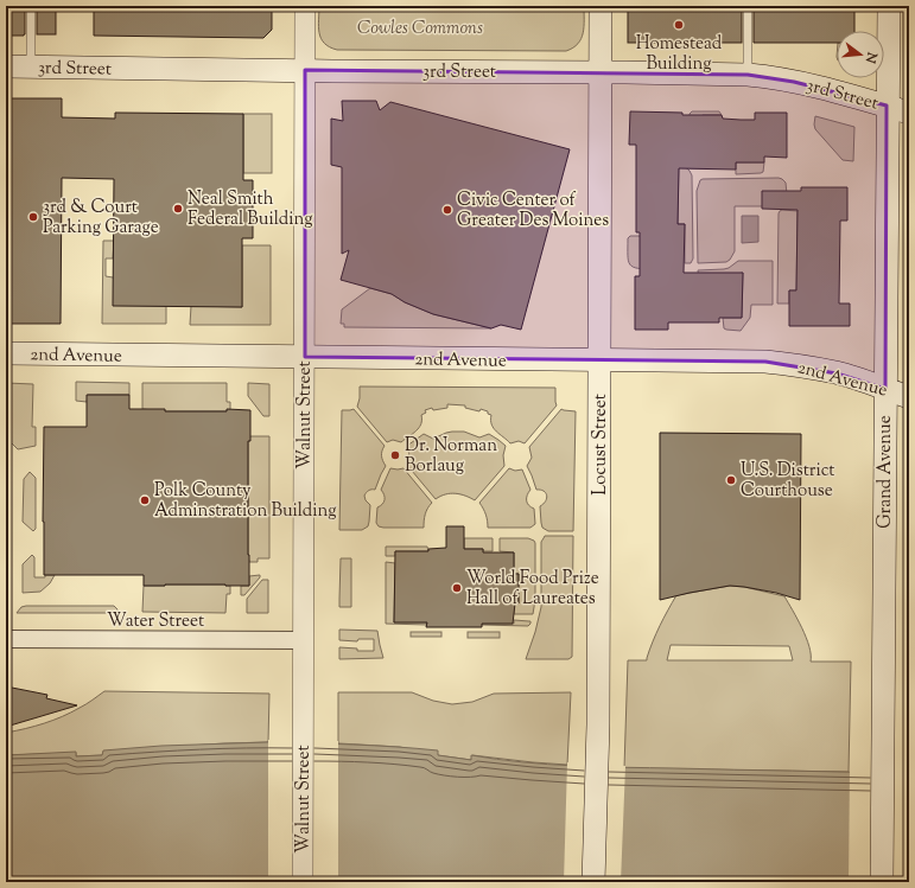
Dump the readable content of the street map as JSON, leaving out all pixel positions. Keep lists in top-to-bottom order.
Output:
{
  "streets": {
    "main road": [
      "3rd Street",
      "2nd Avenue",
      "Locust Street",
      "Grand Avenue"
    ],
    "street": ["Walnut Street", "Water Street"]
  },
  "crossings": [
    ["3rd Street", "Walnut Street"],
    ["3rd Street", "Locust Street"],
    ["3rd Street", "Grand Avenue"],
    ["2nd Avenue", "Walnut Street"],
    ["2nd Avenue", "Locust Street"],
    ["2nd Avenue", "Grand Avenue"],
    ["Walnut Street", "Water Street"]
  ],
  "parks": ["Cowles Commons"],
  "places": [
    "Homestead Building",
    "Neal Smith Federal Building",
    "Civic Center of Greater Des Moines",
    "3rd & Court Parking Garage",
    "Dr. Norman Borlaug",
    "U.S. District Courthouse",
    "Polk County Adminstration Building",
    "World Food Prize Hall of Laureates"
  ],
  "north": "right"
}
